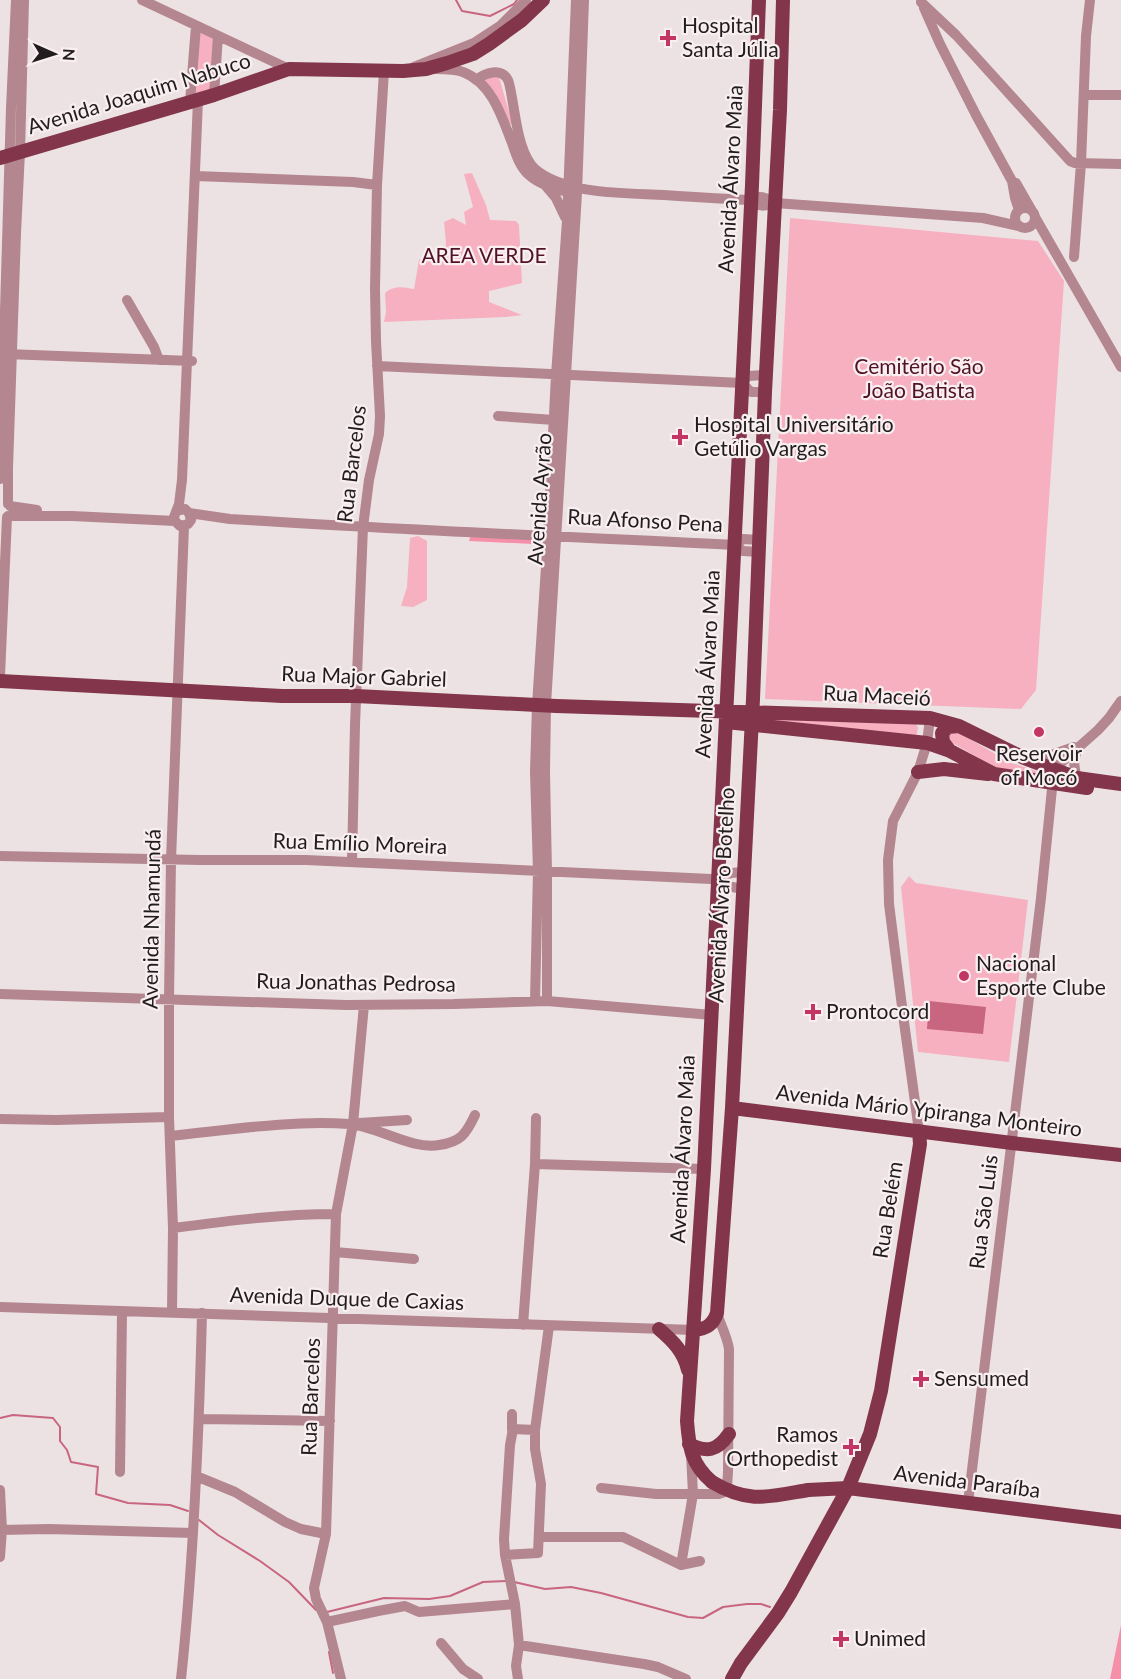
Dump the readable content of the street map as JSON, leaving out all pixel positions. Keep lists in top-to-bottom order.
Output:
{
  "streets": {
    "main road": [
      "Avenida Joaquim Nabuco",
      "Avenida Álvaro Maia",
      "Rua Major Gabriel",
      "Rua Maceió",
      "Avenida Álvaro Botelho",
      "Avenida Mário Ypiranga Monteiro",
      "Rua Belém",
      "Avenida Paraíba"
    ],
    "street": [
      "Rua Barcelos",
      "Avenida Ayrão",
      "Rua Afonso Pena",
      "Rua Emílio Moreira",
      "Avenida Nhamundá",
      "Rua Jonathas Pedrosa",
      "Rua São Luis",
      "Avenida Duque de Caxias"
    ]
  },
  "crossings": [
    ["Avenida Joaquim Nabuco", "Avenida Nhamundá"],
    ["Avenida Álvaro Maia", "Rua Afonso Pena"],
    ["Avenida Álvaro Maia", "Rua Major Gabriel"],
    ["Avenida Álvaro Maia", "Rua Maceió"],
    ["Avenida Álvaro Maia", "Rua Emílio Moreira"],
    ["Avenida Álvaro Maia", "Rua Jonathas Pedrosa"],
    ["Avenida Álvaro Maia", "Avenida Duque de Caxias"],
    ["Rua Barcelos", "Rua Afonso Pena"],
    ["Rua Barcelos", "Rua Major Gabriel"],
    ["Rua Barcelos", "Rua Emílio Moreira"],
    ["Rua Barcelos", "Rua Jonathas Pedrosa"],
    ["Rua Barcelos", "Avenida Duque de Caxias"],
    ["Avenida Ayrão", "Rua Afonso Pena"],
    ["Avenida Ayrão", "Rua Major Gabriel"],
    ["Avenida Ayrão", "Rua Emílio Moreira"],
    ["Avenida Ayrão", "Rua Jonathas Pedrosa"],
    ["Rua Afonso Pena", "Avenida Álvaro Botelho"],
    ["Rua Afonso Pena", "Avenida Nhamundá"],
    ["Rua Major Gabriel", "Rua Maceió"],
    ["Rua Major Gabriel", "Avenida Nhamundá"],
    ["Rua Maceió", "Avenida Álvaro Botelho"],
    ["Rua Maceió", "Rua Belém"],
    ["Rua Maceió", "Rua São Luis"],
    ["Rua Emílio Moreira", "Avenida Álvaro Botelho"],
    ["Rua Emílio Moreira", "Avenida Nhamundá"],
    ["Avenida Álvaro Botelho", "Avenida Mário Ypiranga Monteiro"],
    ["Avenida Nhamundá", "Rua Jonathas Pedrosa"],
    ["Avenida Nhamundá", "Avenida Duque de Caxias"],
    ["Avenida Mário Ypiranga Monteiro", "Rua Belém"],
    ["Avenida Mário Ypiranga Monteiro", "Rua São Luis"],
    ["Rua Belém", "Avenida Paraíba"],
    ["Rua São Luis", "Avenida Paraíba"]
  ],
  "parks": ["AREA VERDE", "Cemitério São João Batista"],
  "places": {
    "health": [
      "Hospital Santa Júlia",
      "Hospital Universitário Getúlio Vargas",
      "Prontocord",
      "Sensumed",
      "Ramos Orthopedist",
      "Unimed"
    ],
    "other": ["Reservoir of Mocó", "Nacional Esporte Clube"]
  },
  "north": "right"
}
